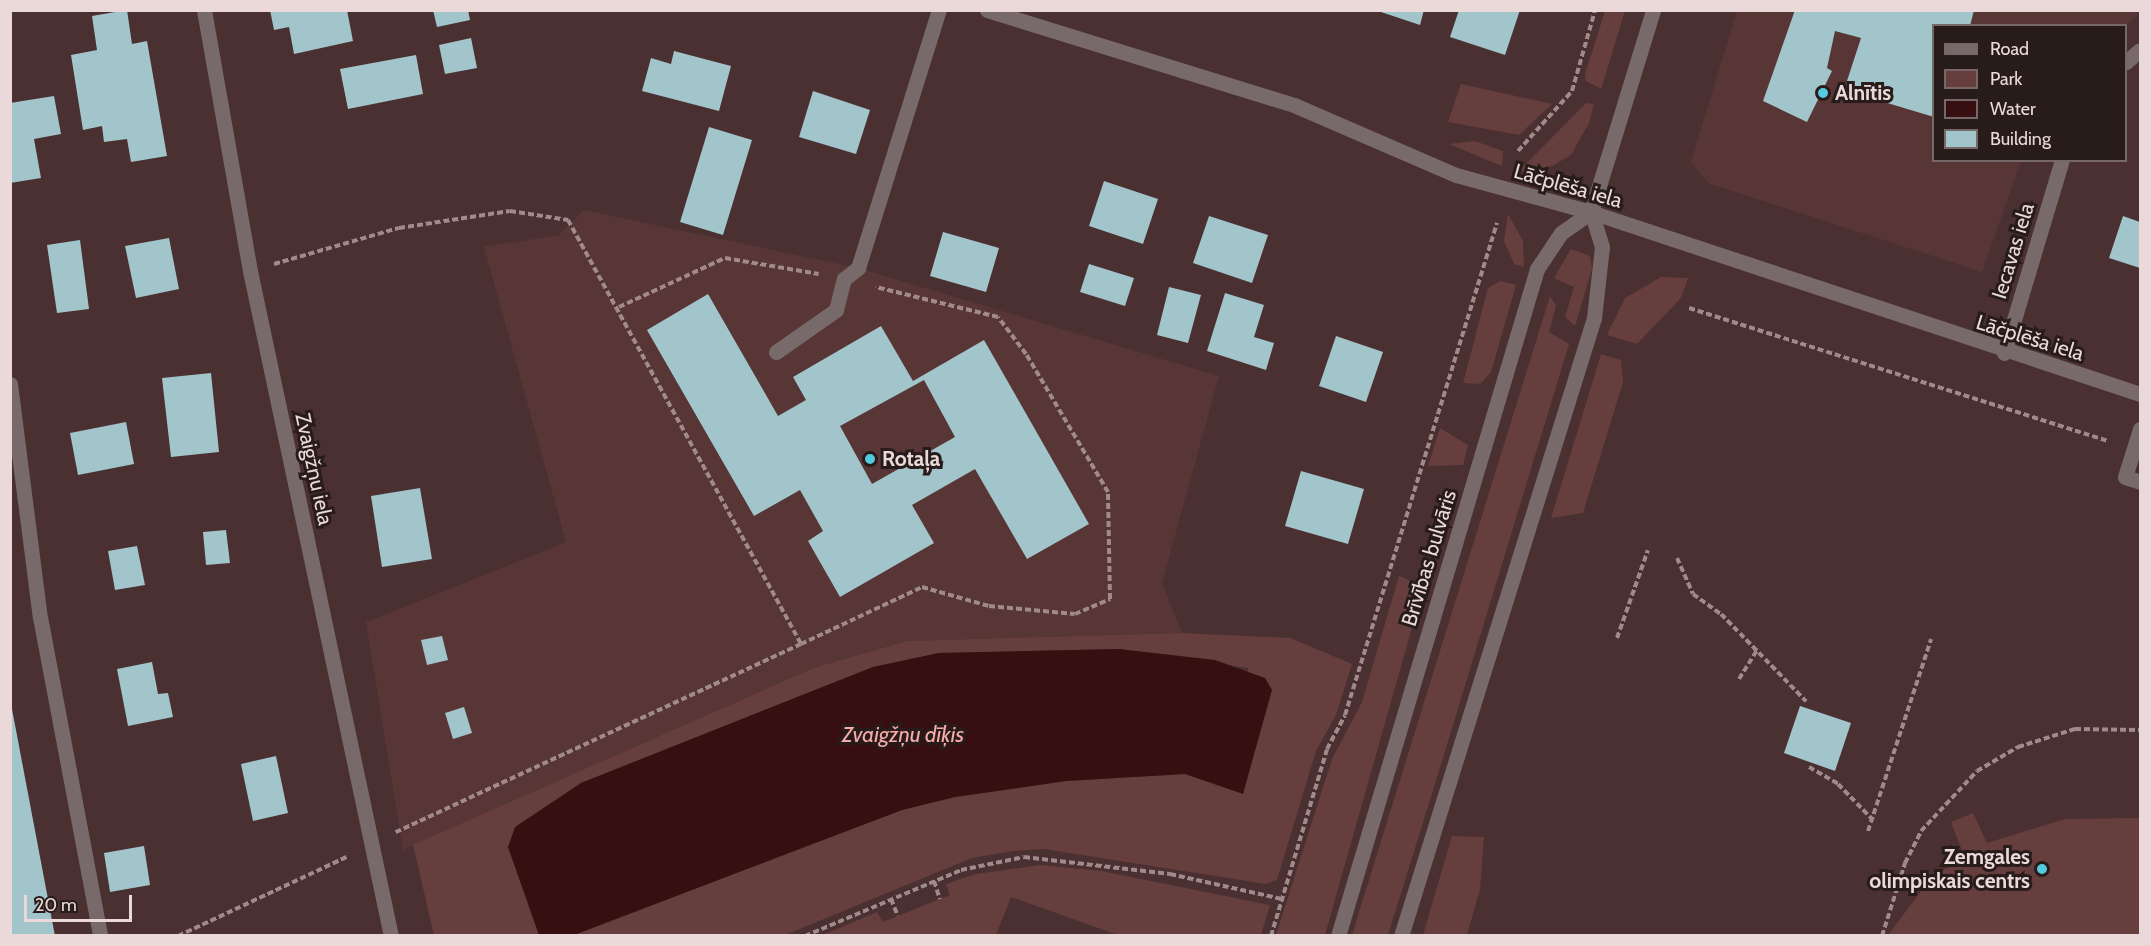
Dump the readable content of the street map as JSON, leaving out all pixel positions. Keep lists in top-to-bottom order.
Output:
{
  "streets": {
    "street": [
      "Lāčplēša iela",
      "Iecavas iela",
      "Zvaigžņu iela",
      "Brīvības bulvāris"
    ]
  },
  "crossings": [
    ["Lāčplēša iela", "Iecavas iela"],
    ["Lāčplēša iela", "Brīvības bulvāris"]
  ],
  "water": ["Zvaigžņu dīķis"],
  "places": ["Alnītis", "Rotaļa", "Zemgales olimpiskais centrs"],
  "legend": [
    "Road",
    "Park",
    "Water",
    "Building"
  ],
  "scale_bar": "20 m"
}
